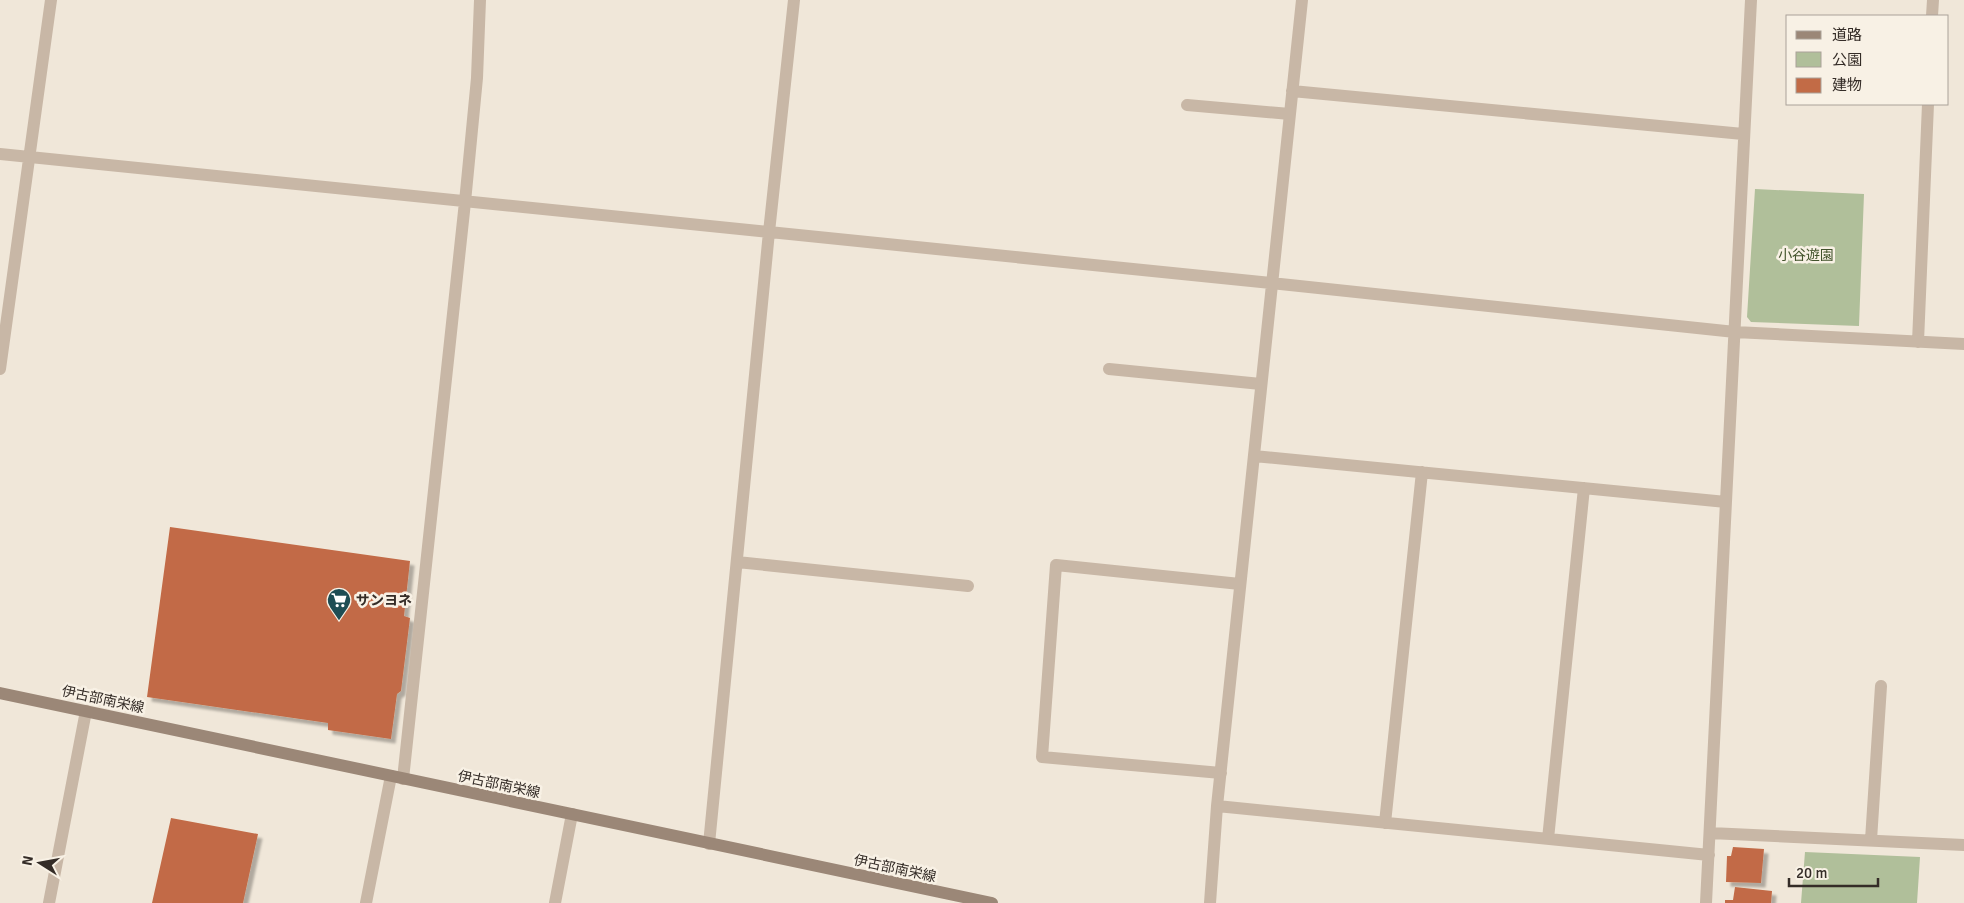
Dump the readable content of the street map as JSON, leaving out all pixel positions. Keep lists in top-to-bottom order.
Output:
{
  "streets": {
    "main road": ["伊古部南栄線"]
  },
  "parks": ["小谷遊園"],
  "places": {
    "supermarket": ["サンヨネ"]
  },
  "legend": ["道路", "公園", "建物"],
  "scale_bar": "20 m",
  "north": "left"
}
